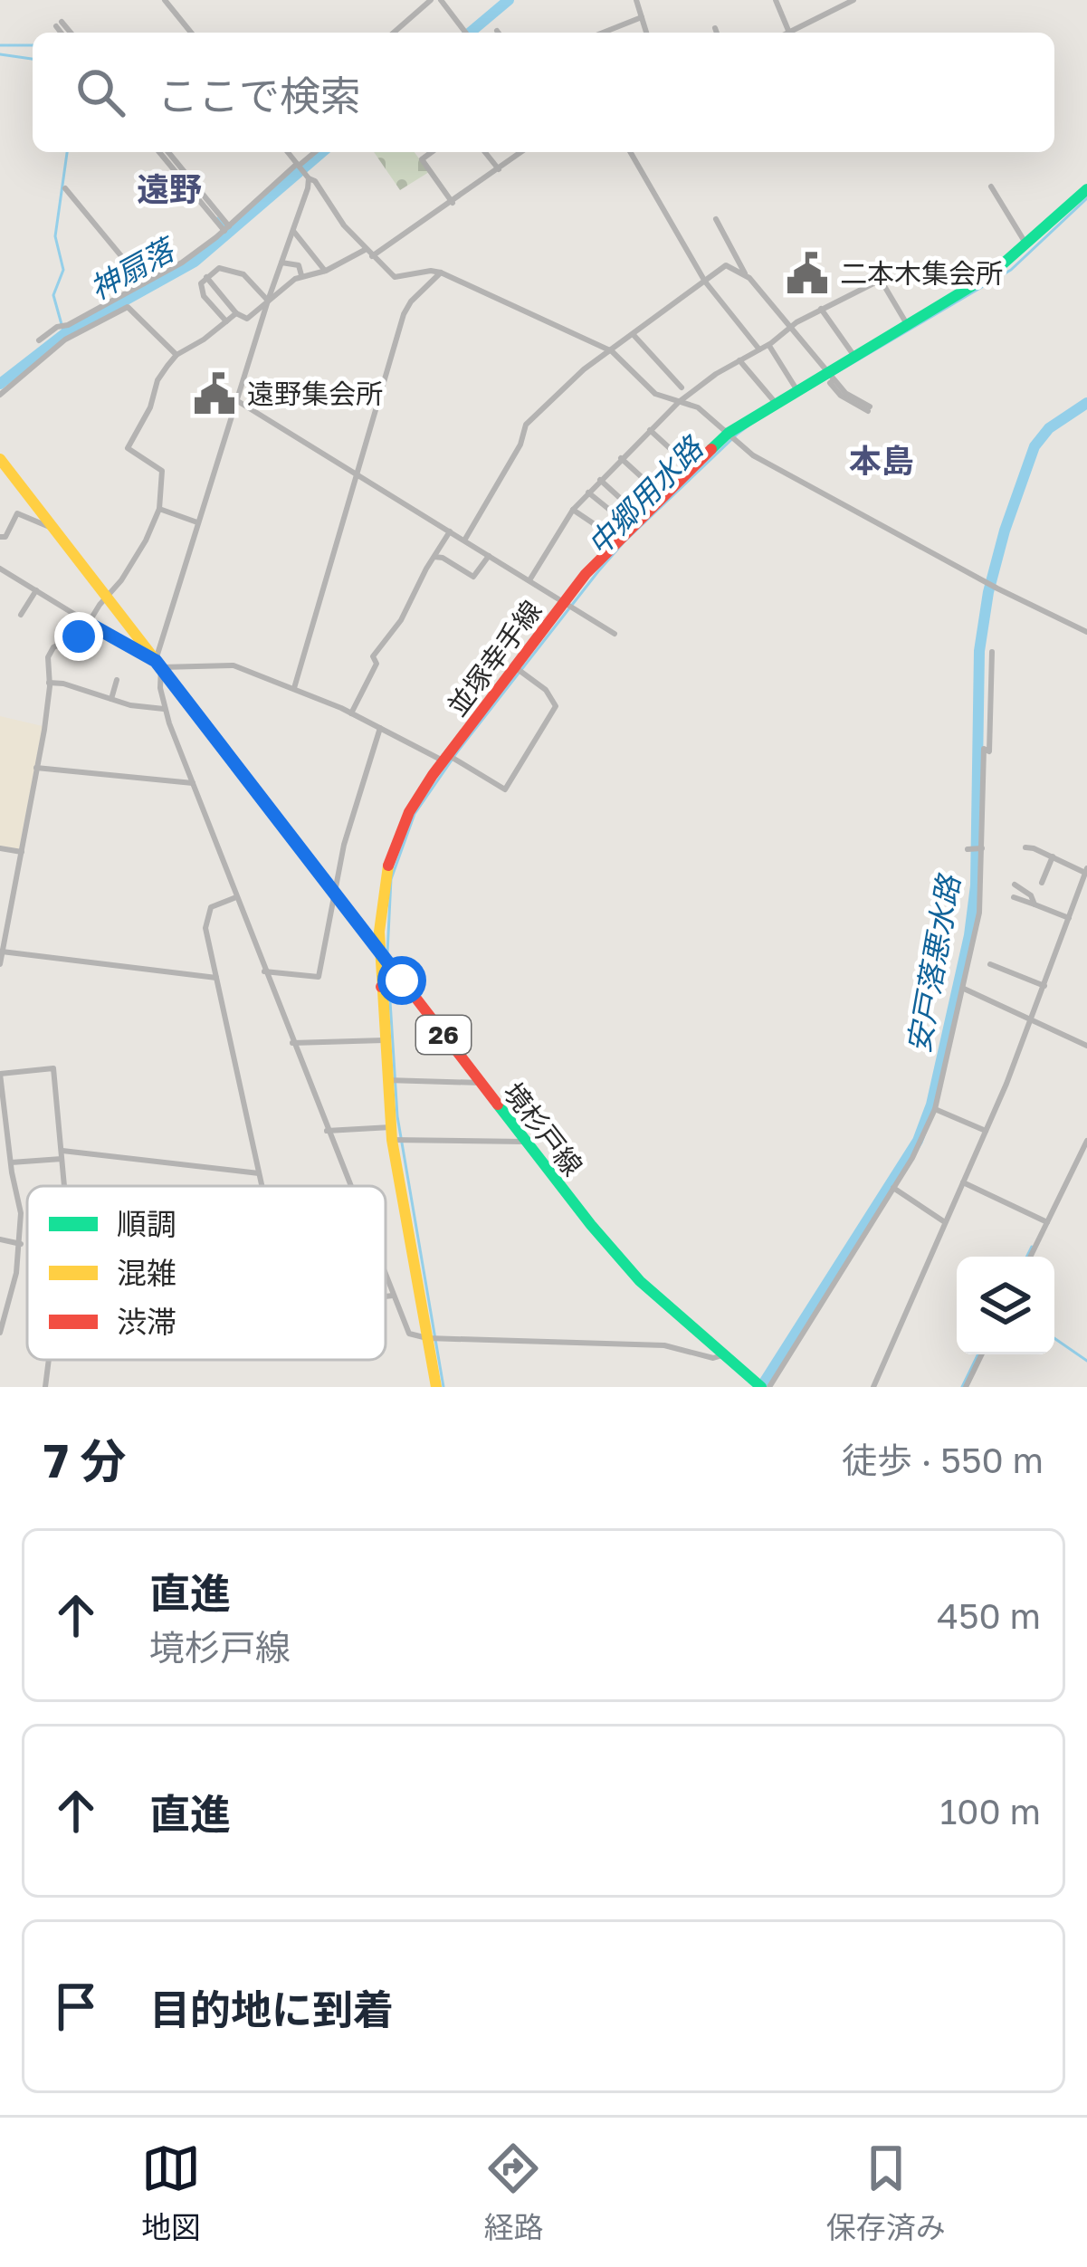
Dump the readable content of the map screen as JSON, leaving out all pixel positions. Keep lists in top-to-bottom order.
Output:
{
  "streets": {
    "main road": ["並塚幸手線", "26", "境杉戸線"]
  },
  "crossings": [
    ["並塚幸手線", "境杉戸線"]
  ],
  "districts": ["遠野", "本島"],
  "water": ["神扇落", "中郷用水路", "安戸落悪水路"],
  "places": {
    "public building": ["二本木集会所", "遠野集会所"]
  },
  "legend": ["順調", "混雑", "渋滞"],
  "page": {
    "search": "ここで検索",
    "heading": ["7 分", "徒歩 · 550 m"],
    "list": [
      ["直進", "境杉戸線", "450 m"],
      ["直進", "100 m"],
      "目的地に到着"
    ],
    "nav": ["地図", "経路", "保存済み"]
  }
}
